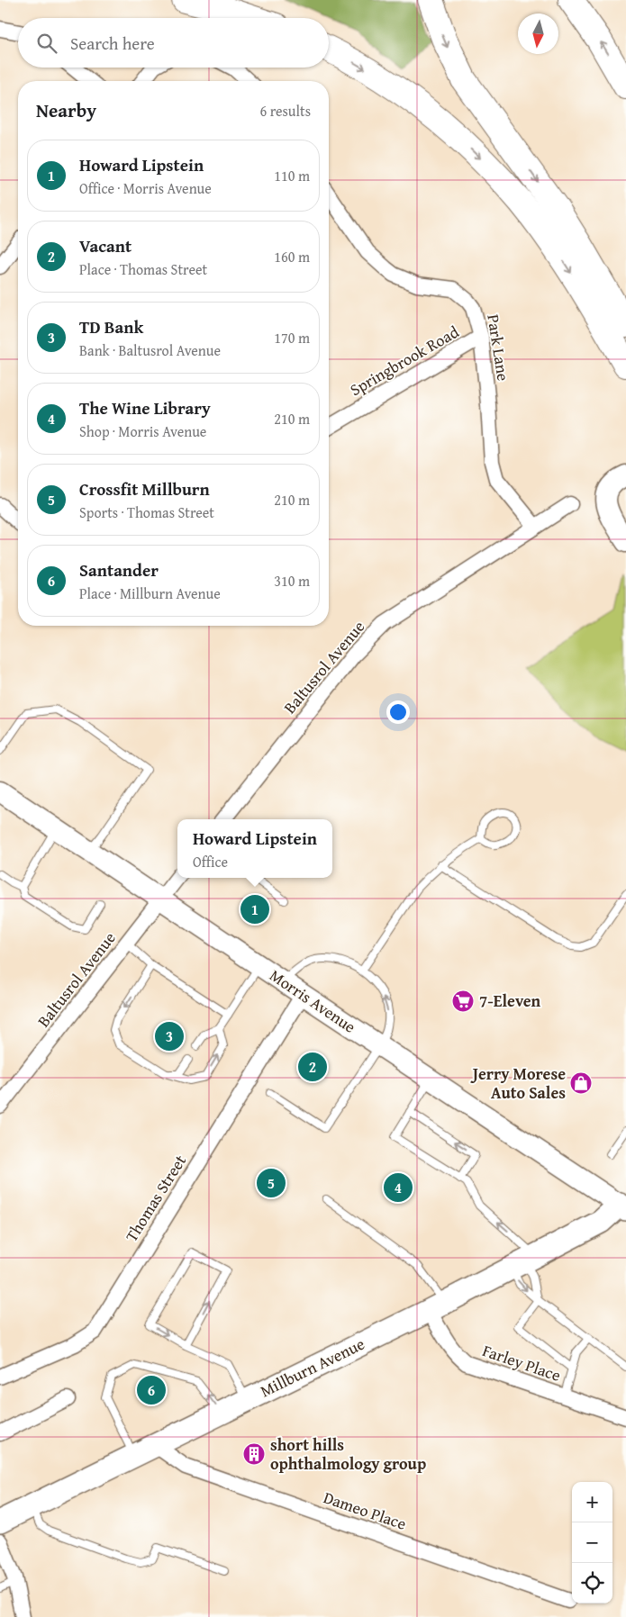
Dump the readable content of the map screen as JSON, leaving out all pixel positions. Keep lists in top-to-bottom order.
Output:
{
  "streets": {
    "main road": ["Morris Avenue", "Millburn Avenue"],
    "street": [
      "Park Lane",
      "Springbrook Road",
      "Baltusrol Avenue",
      "Thomas Street",
      "Farley Place",
      "Dameo Place"
    ]
  },
  "crossings": [
    ["Park Lane", "Springbrook Road"],
    ["Park Lane", "Baltusrol Avenue"],
    ["Baltusrol Avenue", "Morris Avenue"],
    ["Morris Avenue", "Thomas Street"],
    ["Morris Avenue", "Millburn Avenue"],
    ["Farley Place", "Millburn Avenue"],
    ["Millburn Avenue", "Dameo Place"]
  ],
  "places": {
    "supermarket": ["7-Eleven"],
    "shop": ["Jerry Morese Auto Sales"],
    "building": ["short hills ophthalmology group"]
  },
  "north": "bottom",
  "page": {
    "search": "Search here",
    "heading": ["Nearby", "6 results"],
    "list": [
      {
        "mark": "1",
        "name": "Howard Lipstein",
        "note": "Office · Morris Avenue",
        "value": "110 m"
      },
      {
        "mark": "2",
        "name": "Vacant",
        "note": "Place · Thomas Street",
        "value": "160 m"
      },
      {
        "mark": "3",
        "name": "TD Bank",
        "note": "Bank · Baltusrol Avenue",
        "value": "170 m"
      },
      {
        "mark": "4",
        "name": "The Wine Library",
        "note": "Shop · Morris Avenue",
        "value": "210 m"
      },
      {
        "mark": "5",
        "name": "Crossfit Millburn",
        "note": "Sports · Thomas Street",
        "value": "210 m"
      },
      {
        "mark": "6",
        "name": "Santander",
        "note": "Place · Millburn Avenue",
        "value": "310 m"
      }
    ],
    "popup": ["Howard Lipstein", "Office"],
    "pins": [
      "1",
      "3",
      "2",
      "5",
      "4",
      "6"
    ],
    "map_buttons": ["+", "−"]
  }
}
